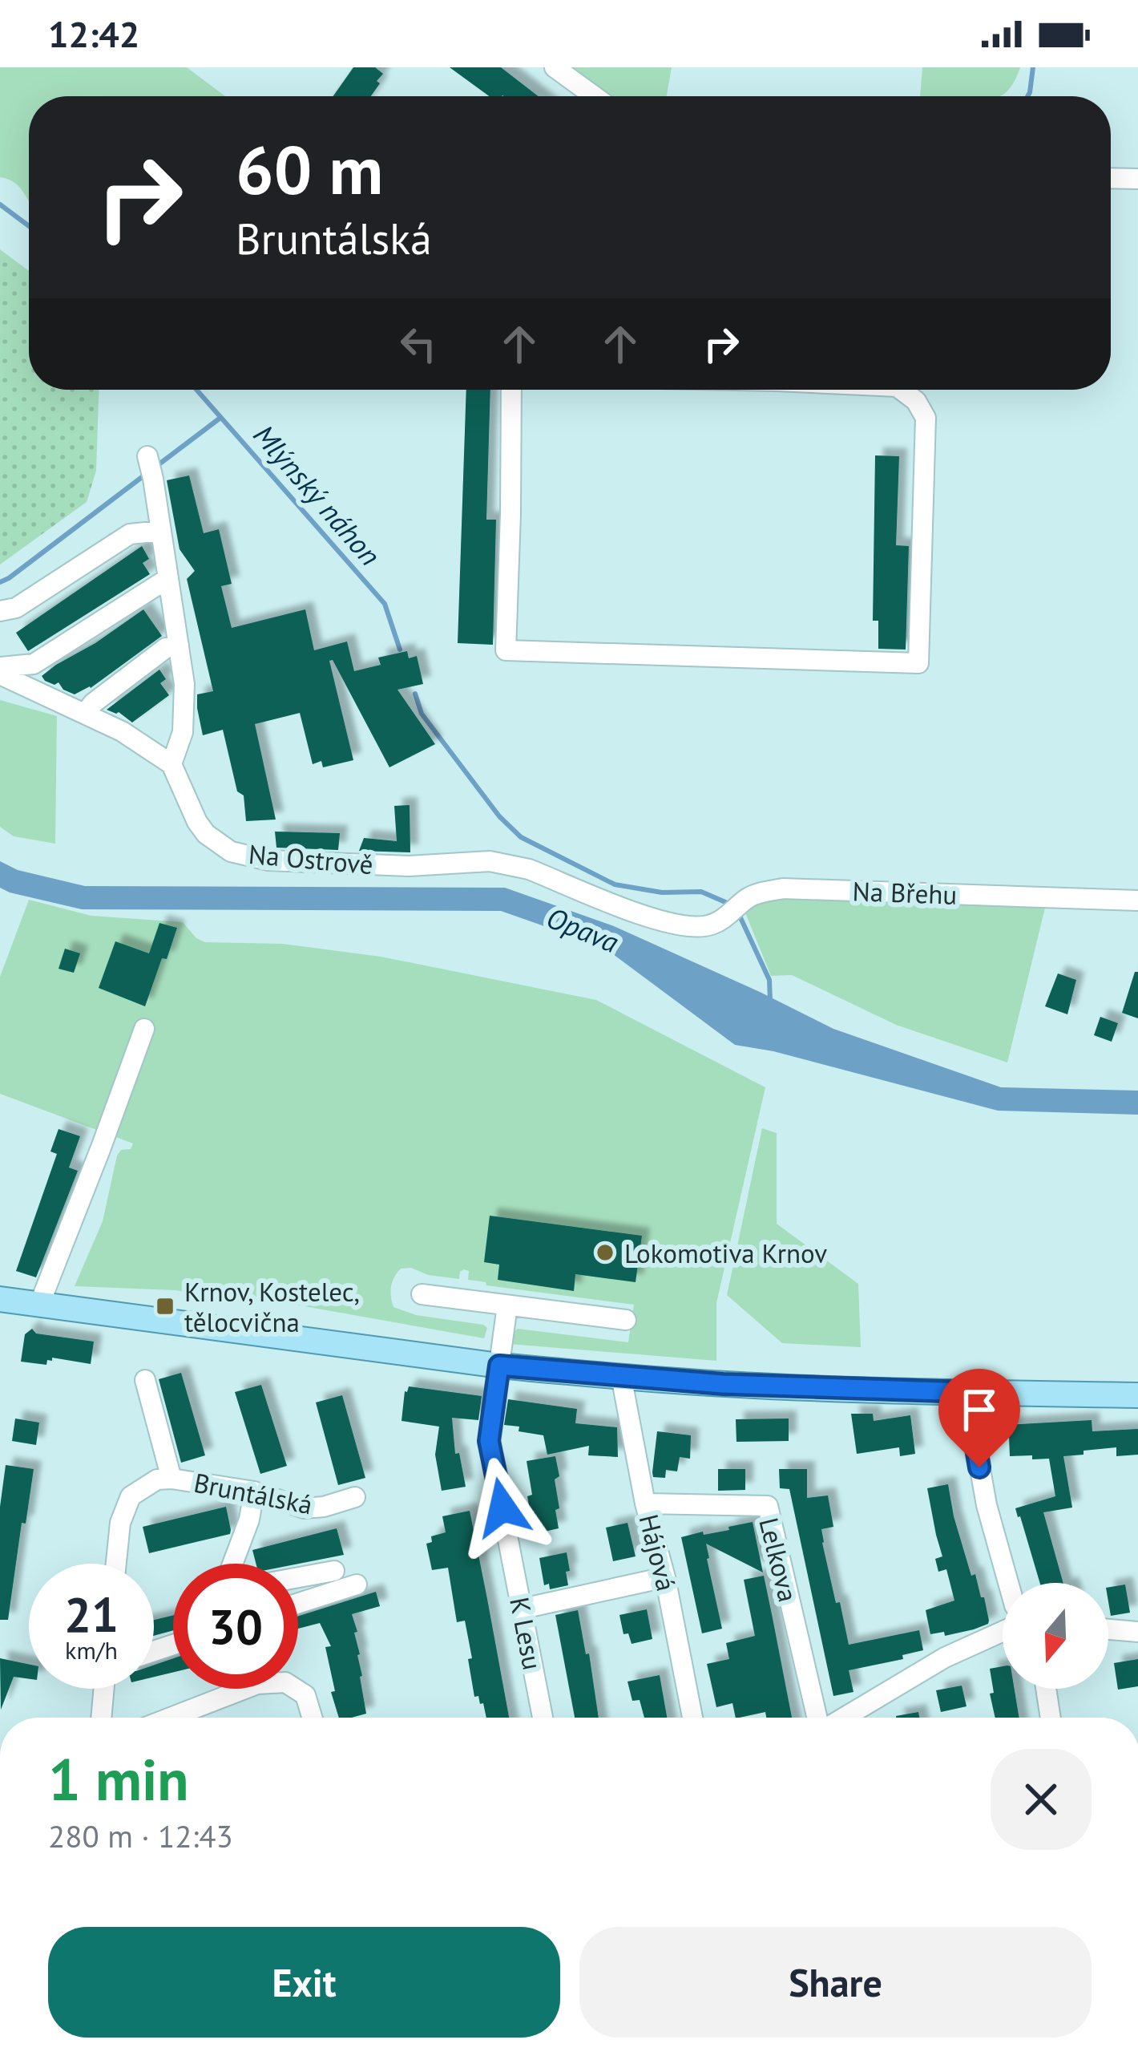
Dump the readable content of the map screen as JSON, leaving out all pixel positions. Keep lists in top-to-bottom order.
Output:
{
  "streets": {
    "street": [
      "Na Ostrově",
      "Na Břehu",
      "Bruntálská",
      "Hájová",
      "Lelkova",
      "K Lesu"
    ]
  },
  "crossings": [
    ["Na Ostrově", "Na Břehu"],
    ["Hájová", "Lelkova"]
  ],
  "water": ["Mlýnský náhon", "Opava"],
  "places": {
    "other": ["Lokomotiva Krnov"],
    "transit": ["Krnov, Kostelec, tělocvična"]
  },
  "north": "bottom",
  "page": {
    "status": "12:42",
    "turn": ["60 m", "Bruntálská"],
    "speed": "21 km/h",
    "limit": "30",
    "heading": ["1 min", "280 m · 12:43"],
    "buttons": ["Exit", "Share"]
  }
}
